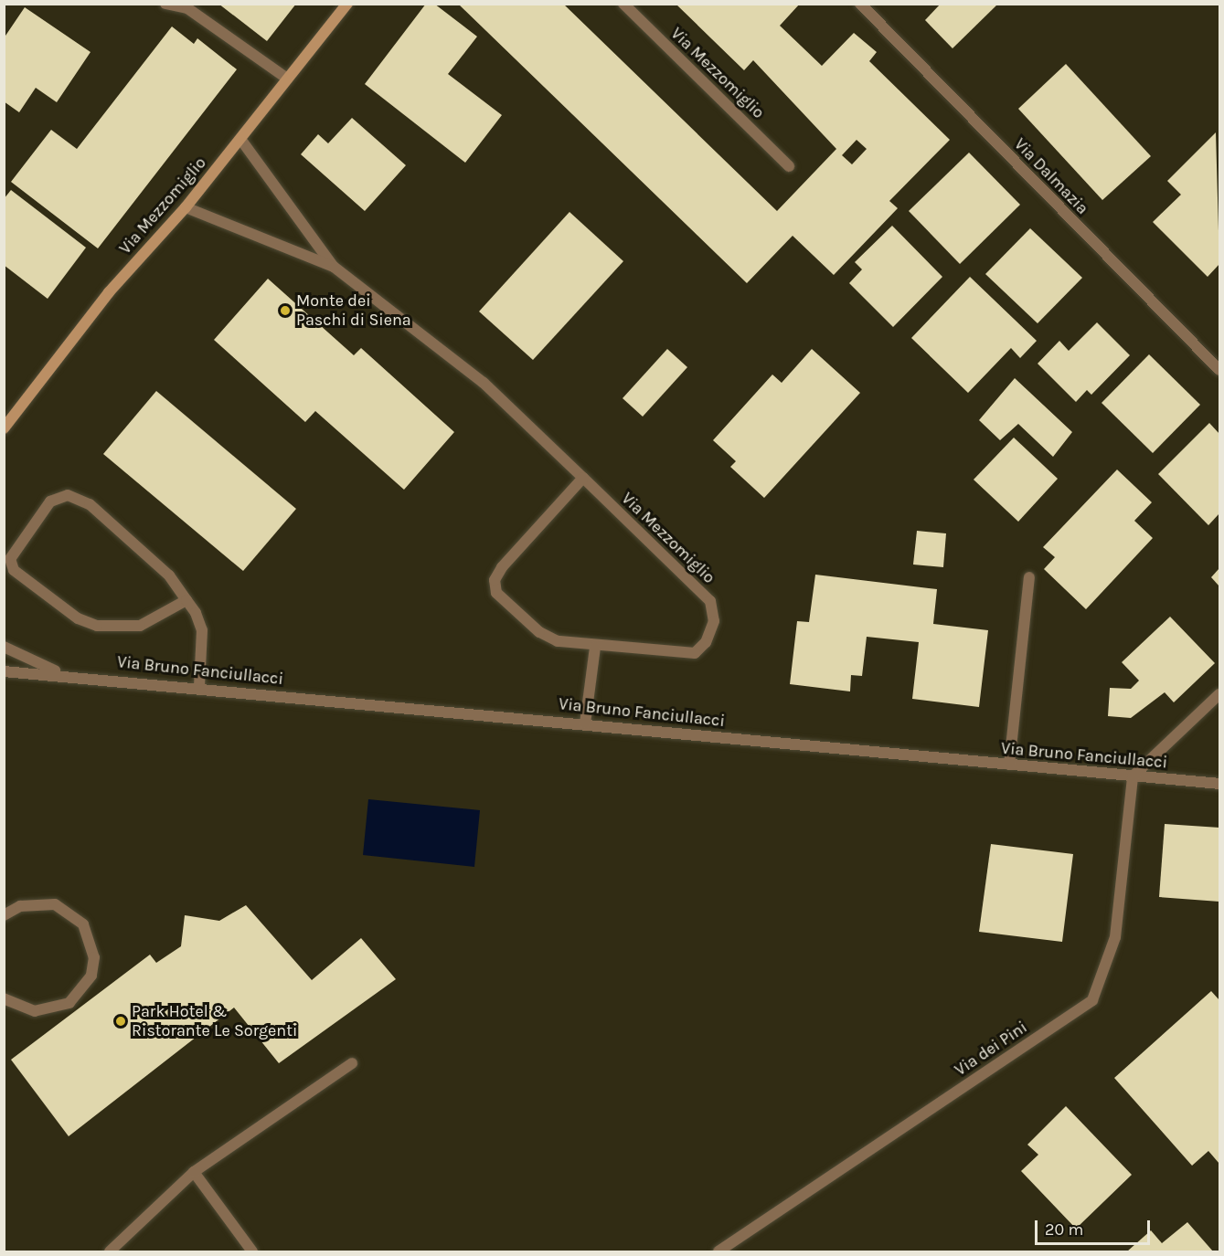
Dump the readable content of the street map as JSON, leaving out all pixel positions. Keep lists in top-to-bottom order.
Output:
{
  "streets": {
    "main road": ["Via Mezzomiglio"],
    "street": ["Via Dalmazia", "Via Bruno Fanciullacci", "Via dei Pini"]
  },
  "crossings": [
    ["Via Bruno Fanciullacci", "Via dei Pini"]
  ],
  "places": ["Monte dei Paschi di Siena", "Park Hotel & Ristorante Le Sorgenti"],
  "scale_bar": "20 m"
}
